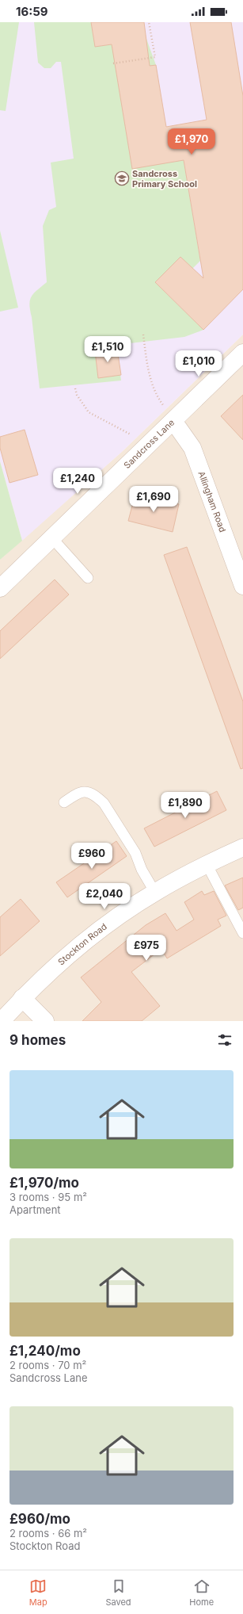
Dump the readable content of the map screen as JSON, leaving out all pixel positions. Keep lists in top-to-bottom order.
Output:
{
  "streets": {
    "street": ["Sandcross Lane", "Allingham Road", "Stockton Road"]
  },
  "crossings": [
    ["Sandcross Lane", "Allingham Road"]
  ],
  "places": {
    "school or university": ["Sandcross Primary School"]
  },
  "page": {
    "status": "16:59",
    "price": [
      "£1,970",
      "£1,510",
      "£1,010",
      "£1,240",
      "£1,690",
      "£1,890",
      "£960",
      "£2,040",
      "£975"
    ],
    "heading": "9 homes",
    "list": [
      {
        "name": "£1,970/mo",
        "note": "3 rooms · 95 m² · Apartment"
      },
      {
        "name": "£1,240/mo",
        "note": "2 rooms · 70 m² · Sandcross Lane"
      },
      {
        "name": "£960/mo",
        "note": "2 rooms · 66 m² · Stockton Road"
      }
    ],
    "tabs": ["Map", "Saved", "Home"]
  }
}
